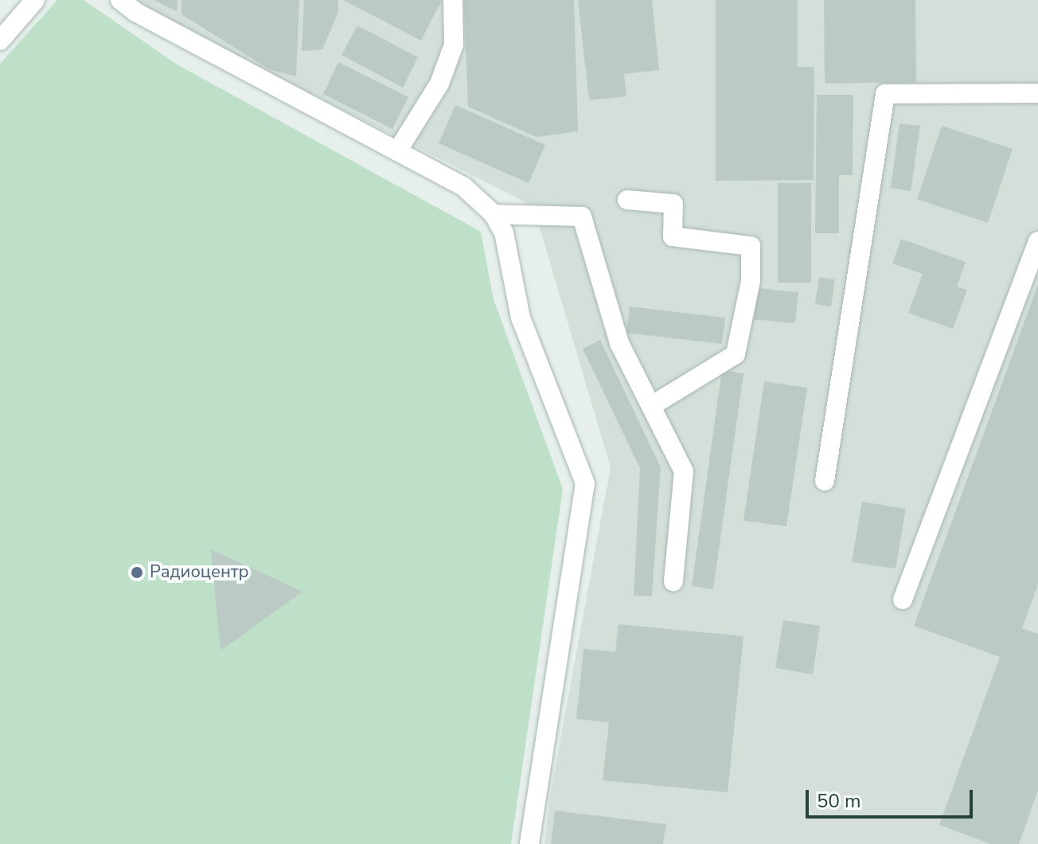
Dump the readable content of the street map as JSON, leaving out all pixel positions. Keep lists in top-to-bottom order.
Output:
{
  "places": ["Радиоцентр"],
  "scale_bar": "50 m"
}
